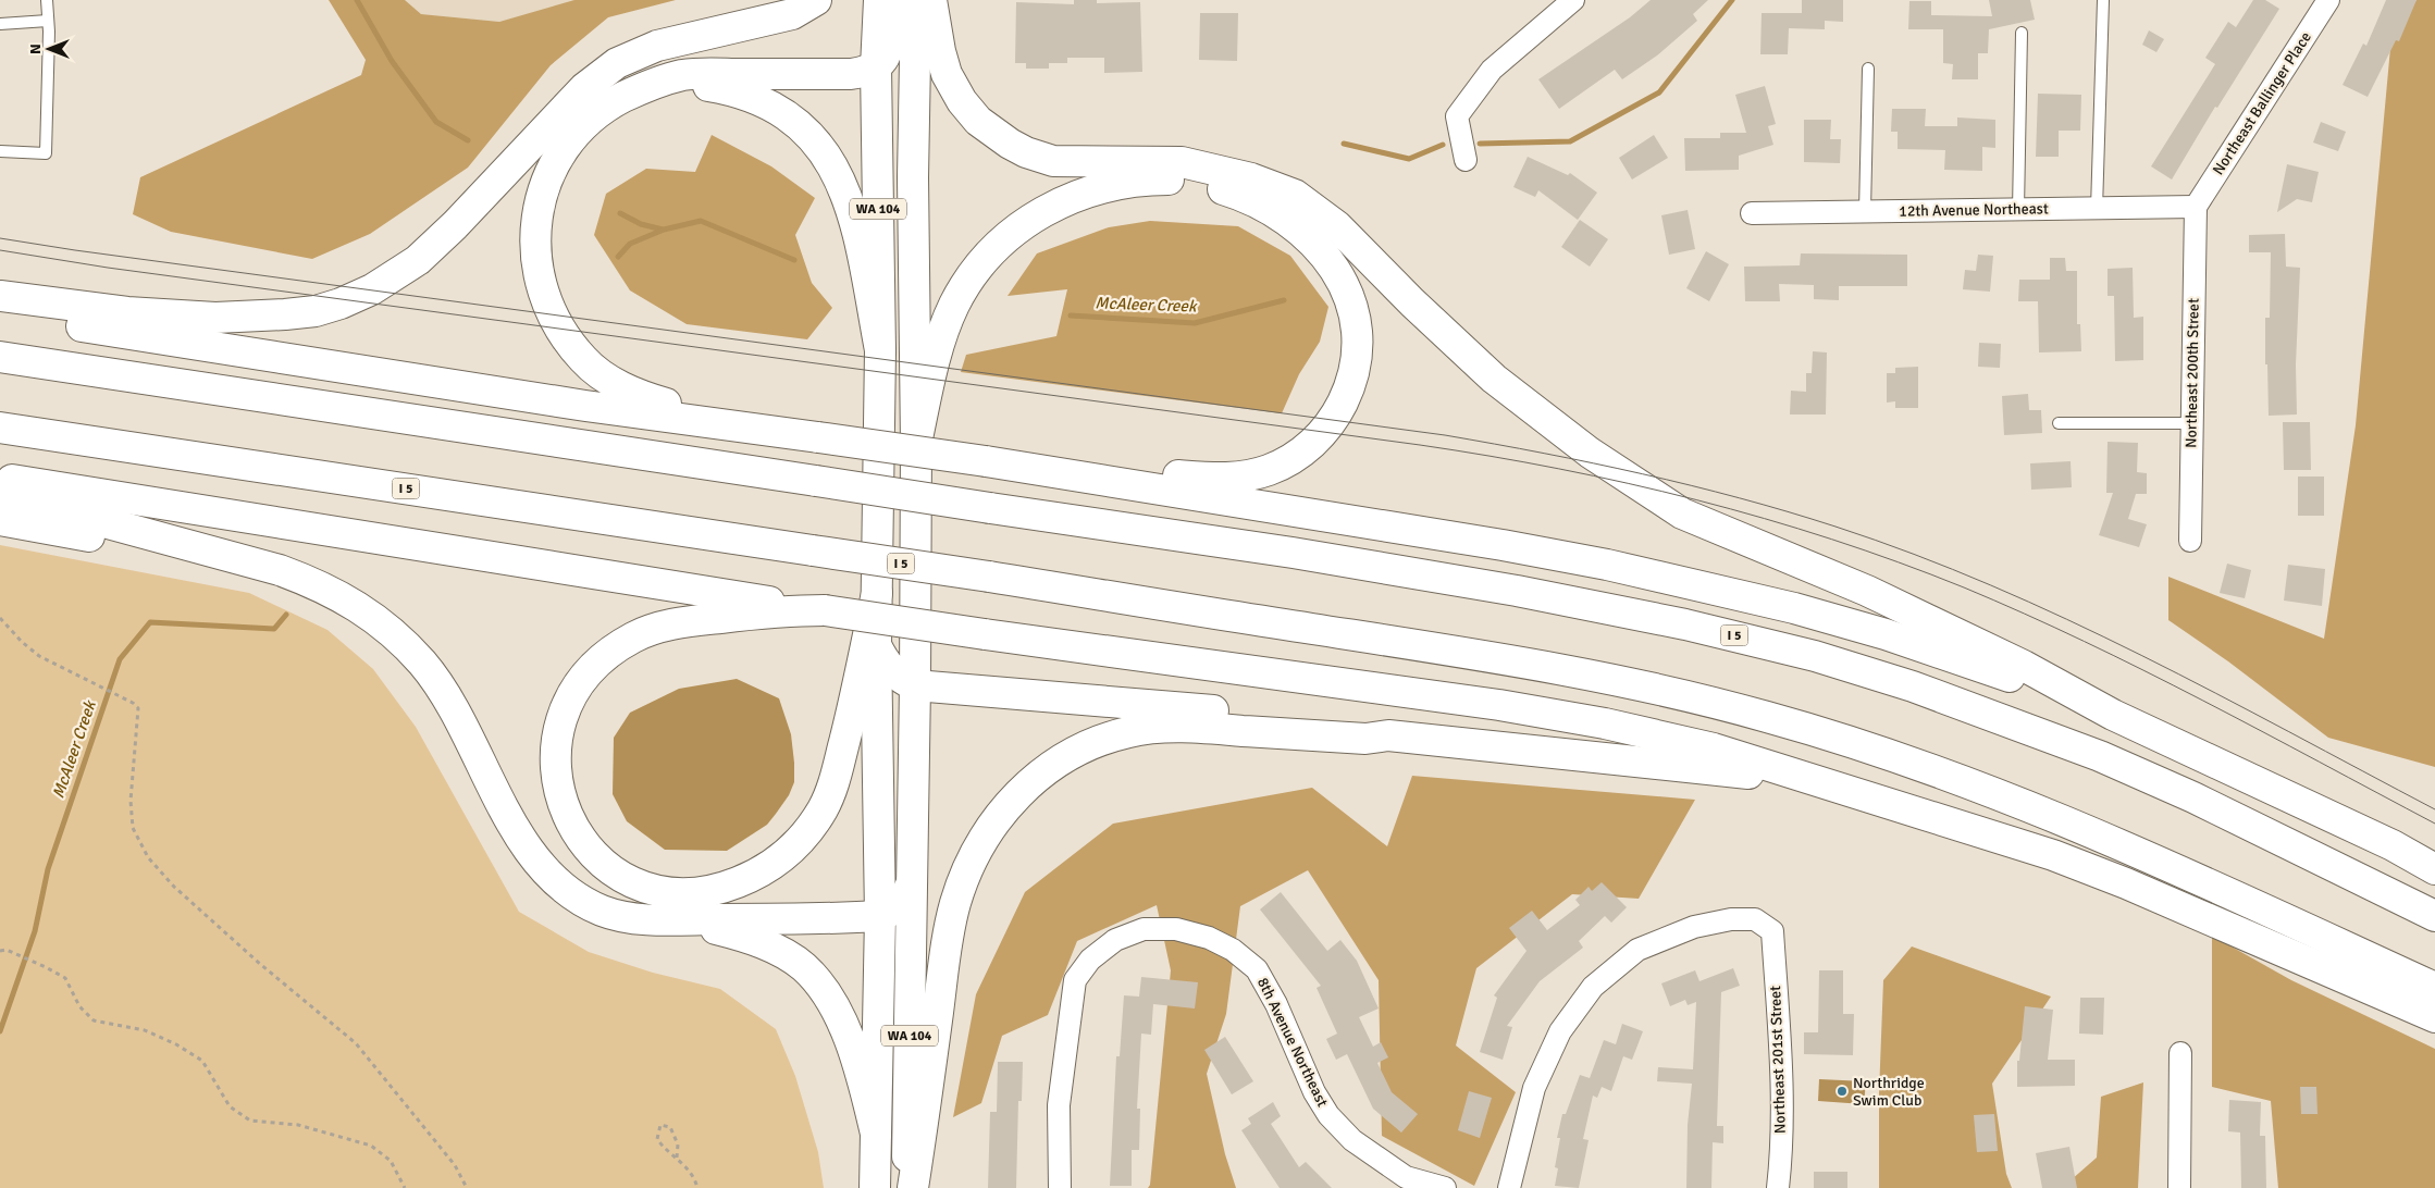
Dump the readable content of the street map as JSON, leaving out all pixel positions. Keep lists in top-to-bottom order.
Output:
{
  "streets": {
    "main road": ["WA 104", "I 5"],
    "street": [
      "Northeast Ballinger Place",
      "12th Avenue Northeast",
      "Northeast 200th Street",
      "8th Avenue Northeast",
      "Northeast 201st Street"
    ]
  },
  "crossings": [
    ["Northeast Ballinger Place", "12th Avenue Northeast"],
    ["Northeast Ballinger Place", "Northeast 200th Street"],
    ["12th Avenue Northeast", "Northeast 200th Street"]
  ],
  "water": ["McAleer Creek"],
  "places": ["Northridge Swim Club"],
  "north": "left"
}
